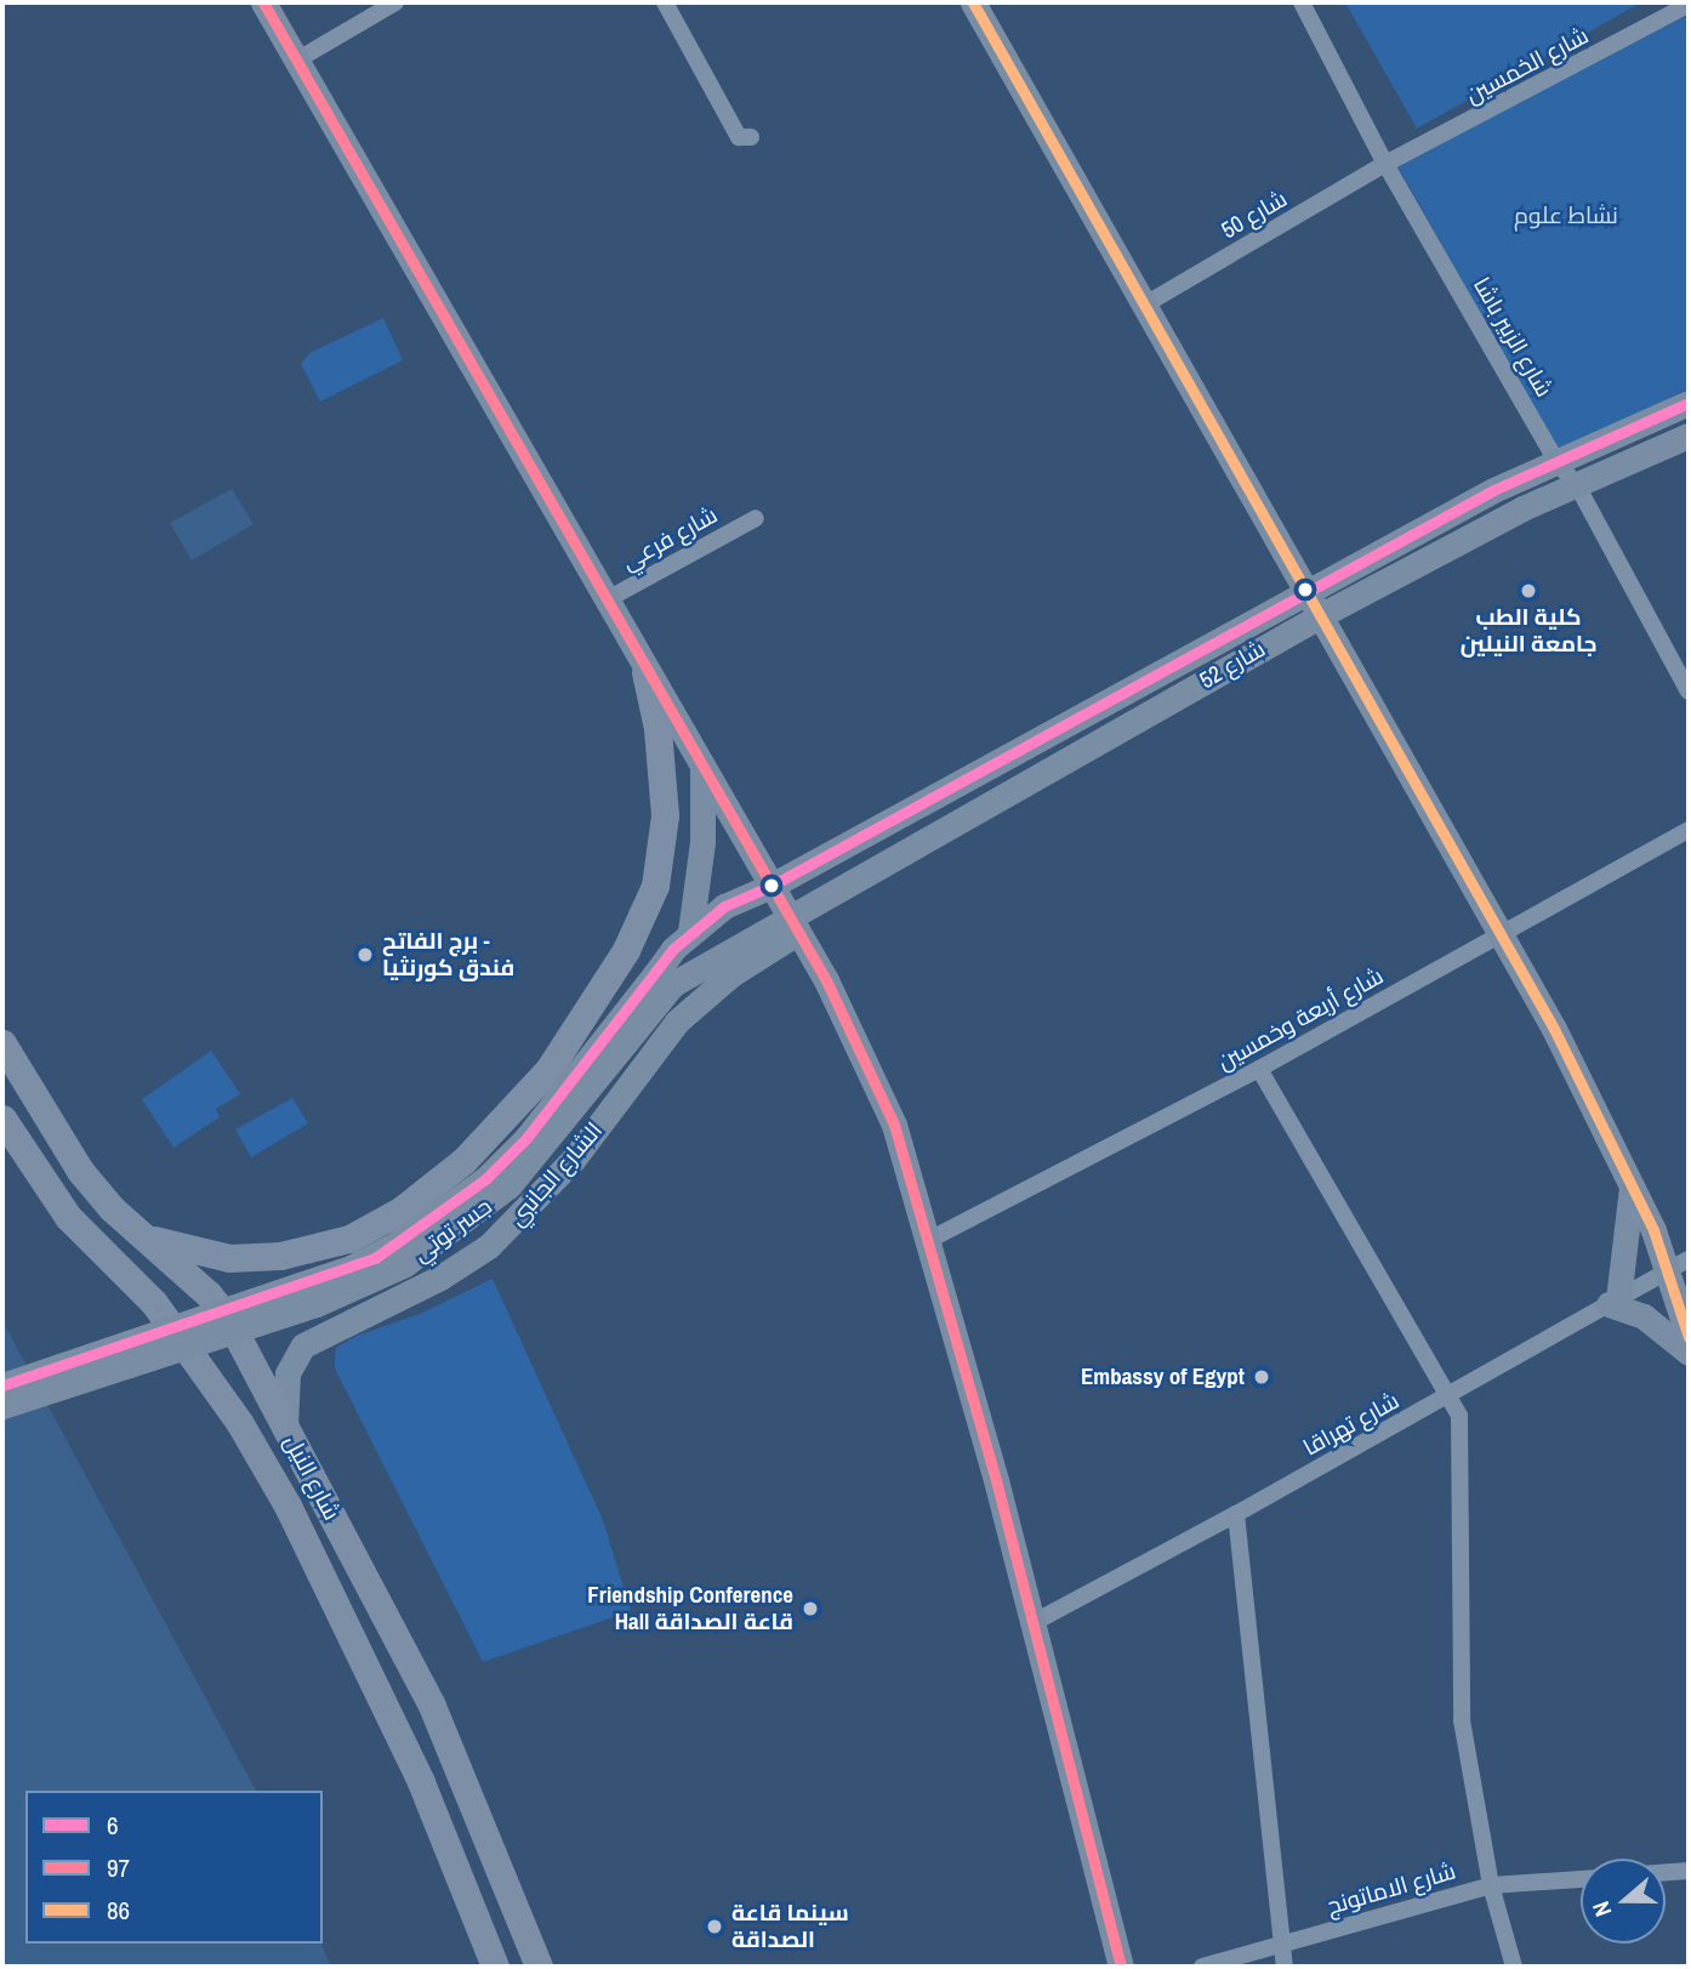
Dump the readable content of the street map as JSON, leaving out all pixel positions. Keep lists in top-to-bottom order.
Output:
{
  "streets": {
    "main road": ["شارع النيل"],
    "street": [
      "شارع الخمسين",
      "شارع 50",
      "شارع الزبير باشا",
      "شارع فرعي",
      "شارع 52",
      "شارع أربعة وخمسين",
      "الشارع الجانبي",
      "جسر توتي",
      "شارع تهراقا",
      "شارع الاماتونج"
    ]
  },
  "crossings": [
    ["شارع الخمسين", "شارع 50"],
    ["شارع الخمسين", "شارع الزبير باشا"],
    ["شارع 50", "شارع الزبير باشا"],
    ["شارع الزبير باشا", "شارع 52"],
    ["شارع 52", "الشارع الجانبي"],
    ["الشارع الجانبي", "شارع النيل"]
  ],
  "parks": ["نشاط علوم"],
  "places": [
    "كلية الطب جامعة النيلين",
    "برج الفاتح - فندق كورنثيا",
    "Embassy of Egypt",
    "Friendship Conference Hall قاعة الصداقة",
    "سينما قاعة الصداقة"
  ],
  "lines": ["transit line 97", "transit line 86", "transit line 6"],
  "legend": ["6", "97", "86"],
  "north": "left"
}
